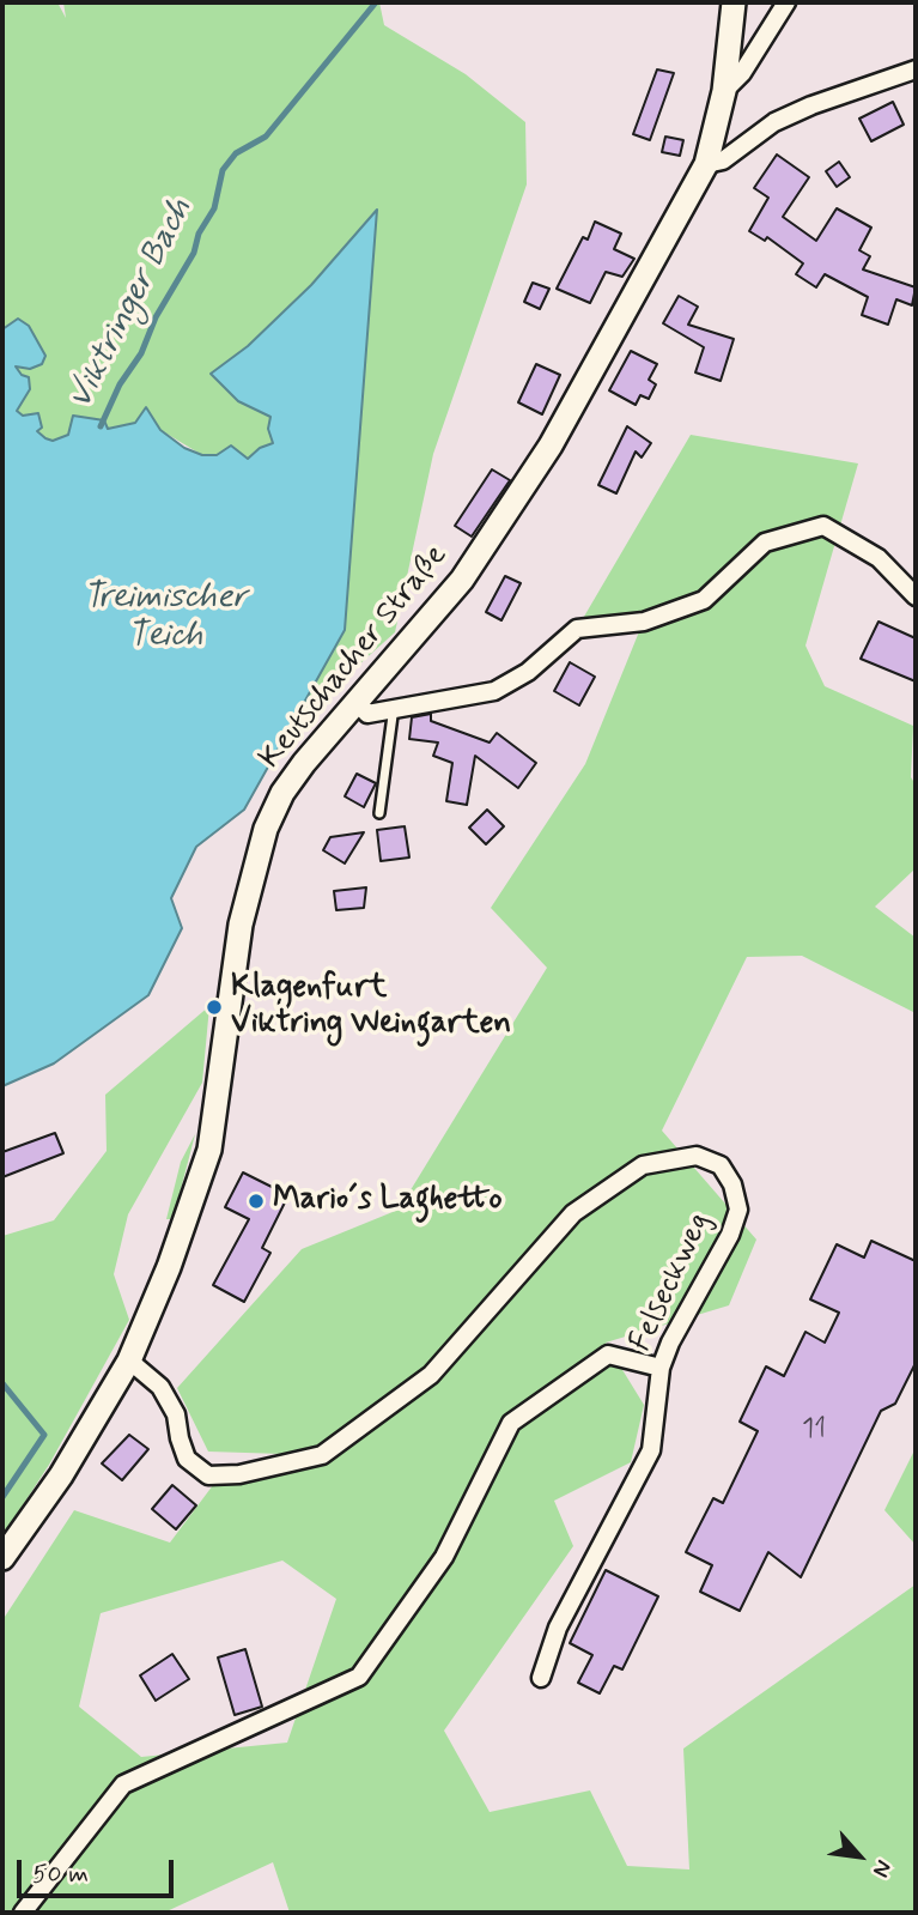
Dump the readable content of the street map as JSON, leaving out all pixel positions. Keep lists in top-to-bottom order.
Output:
{
  "streets": {
    "main road": ["Keutschacher Straße"],
    "street": ["Felseckweg"]
  },
  "crossings": [
    ["Keutschacher Straße", "Felseckweg"]
  ],
  "water": ["Viktringer Bach", "Treimischer Teich"],
  "places": ["Klagenfurt Viktring Weingarten", "Mario´s Laghetto"],
  "house_numbers": ["11"],
  "scale_bar": "50 m",
  "north": "bottom right"
}
